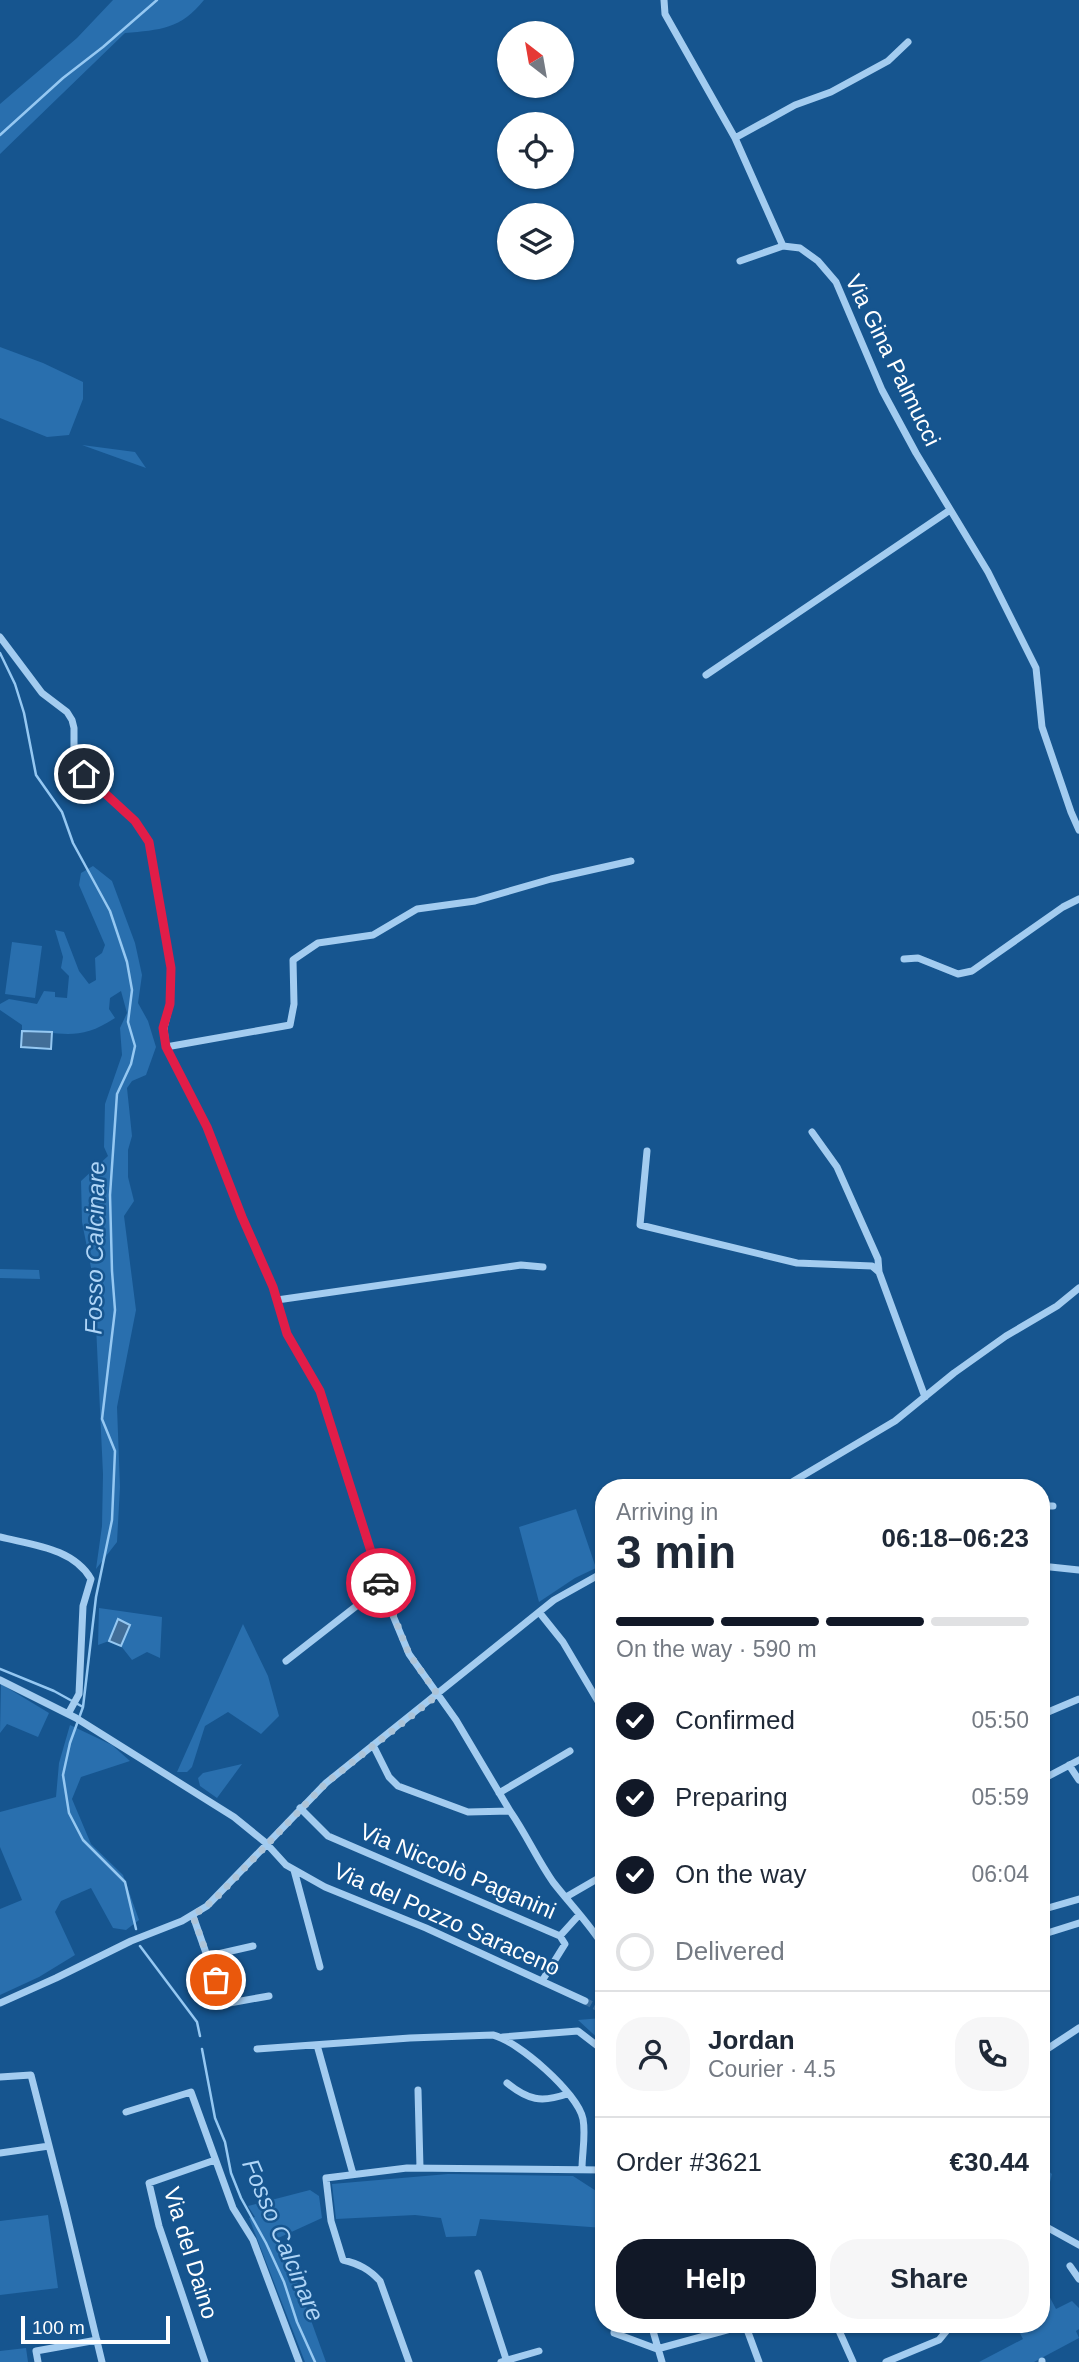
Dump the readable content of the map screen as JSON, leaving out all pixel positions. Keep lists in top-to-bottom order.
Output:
{
  "streets": {
    "street": [
      "Via Gina Palmucci",
      "Via Niccolò Paganini",
      "Via del Pozzo Saraceno",
      "Via del Daino"
    ]
  },
  "crossings": [
    ["Via Niccolò Paganini", "Via del Pozzo Saraceno"]
  ],
  "water": ["Fosso Calcinare"],
  "scale_bar": "100 m",
  "north": "top left",
  "page": {
    "heading": ["3 min", "Arriving in", "06:18–06:23"],
    "panel": [
      "Jordan",
      "Courier · 4.5",
      "Order #3621",
      "€30.44"
    ],
    "bar": "On the way · 590 m",
    "list": [
      ["Confirmed", "05:50"],
      ["Preparing", "05:59"],
      ["On the way", "06:04"],
      "Delivered"
    ],
    "buttons": ["Help", "Share"],
    "scale": "100 m"
  }
}
